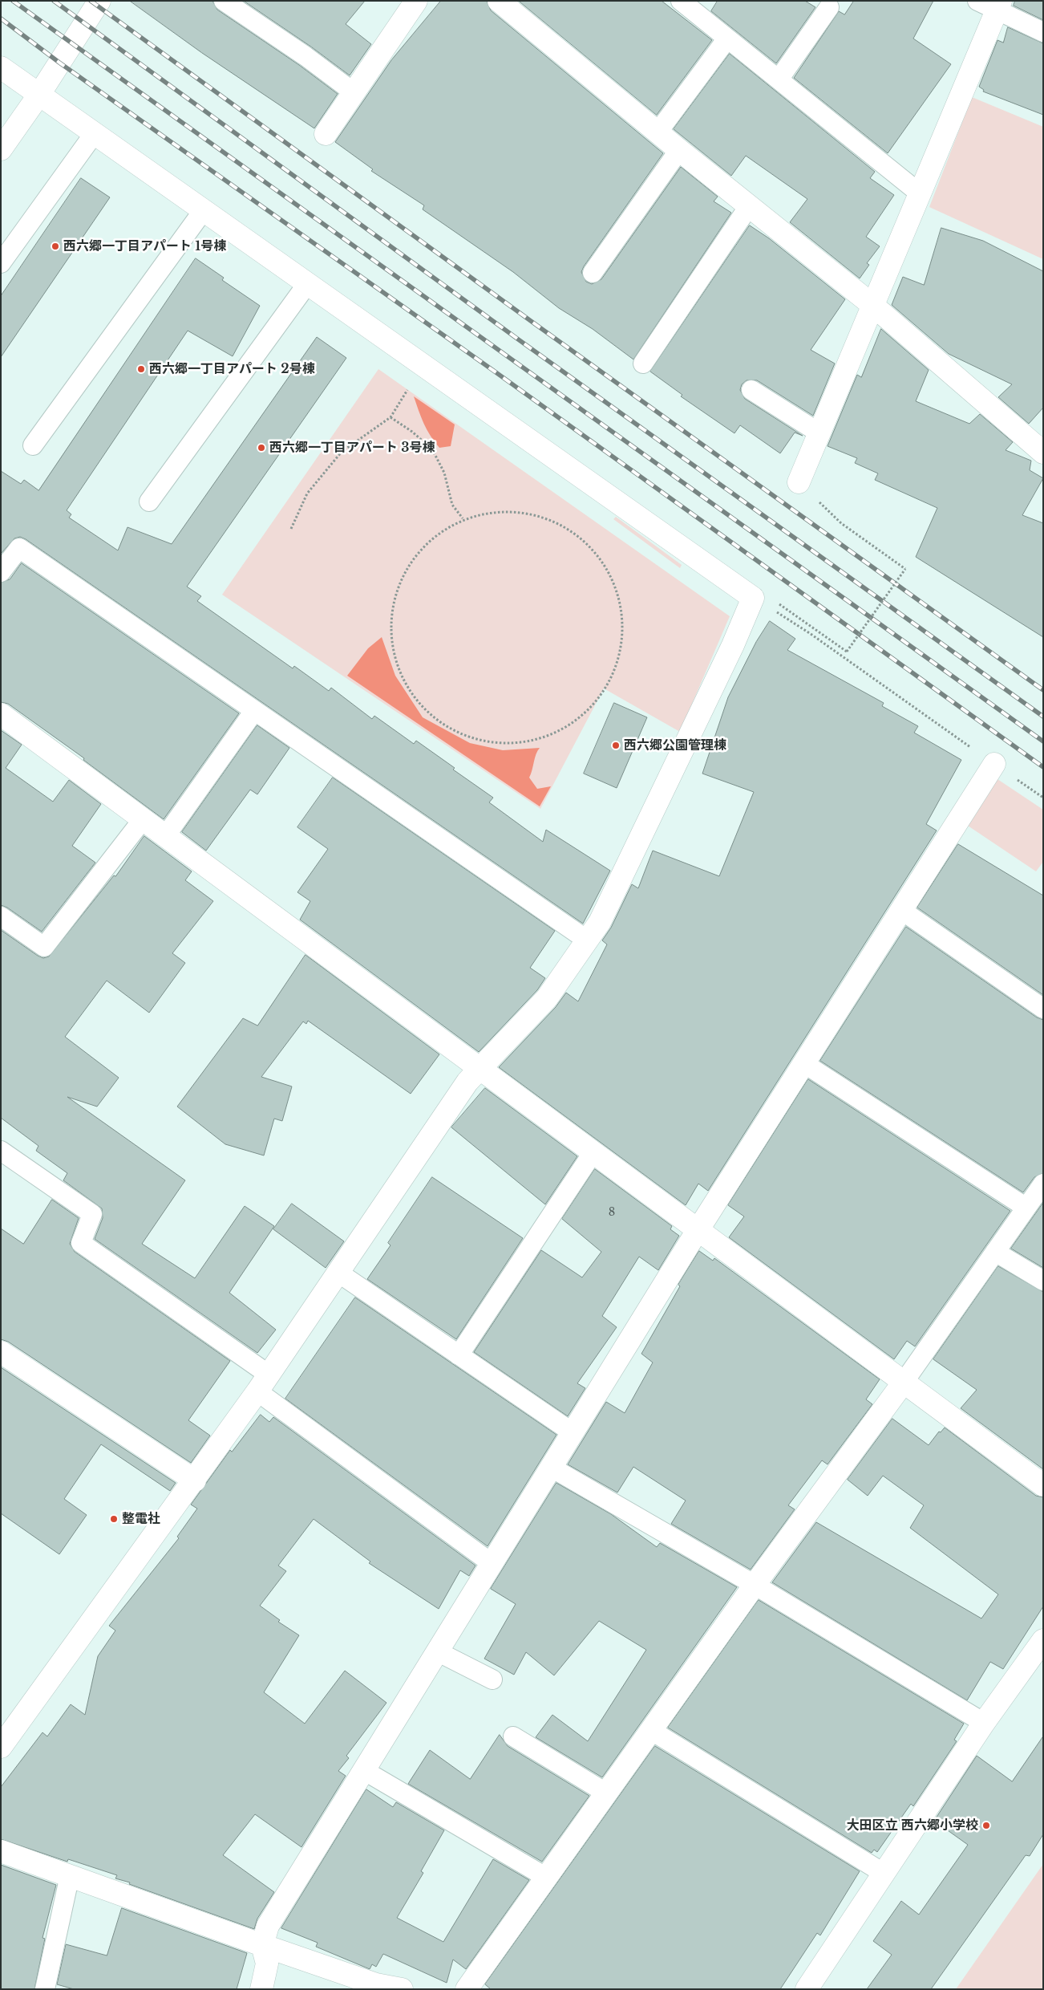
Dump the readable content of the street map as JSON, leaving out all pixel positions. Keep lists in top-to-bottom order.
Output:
{
  "places": [
    "西六郷一丁目アパート 1号棟",
    "西六郷一丁目アパート 2号棟",
    "西六郷一丁目アパート 3号棟",
    "西六郷公園管理棟",
    "整電社",
    "大田区立 西六郷小学校"
  ],
  "house_numbers": ["8"]
}
